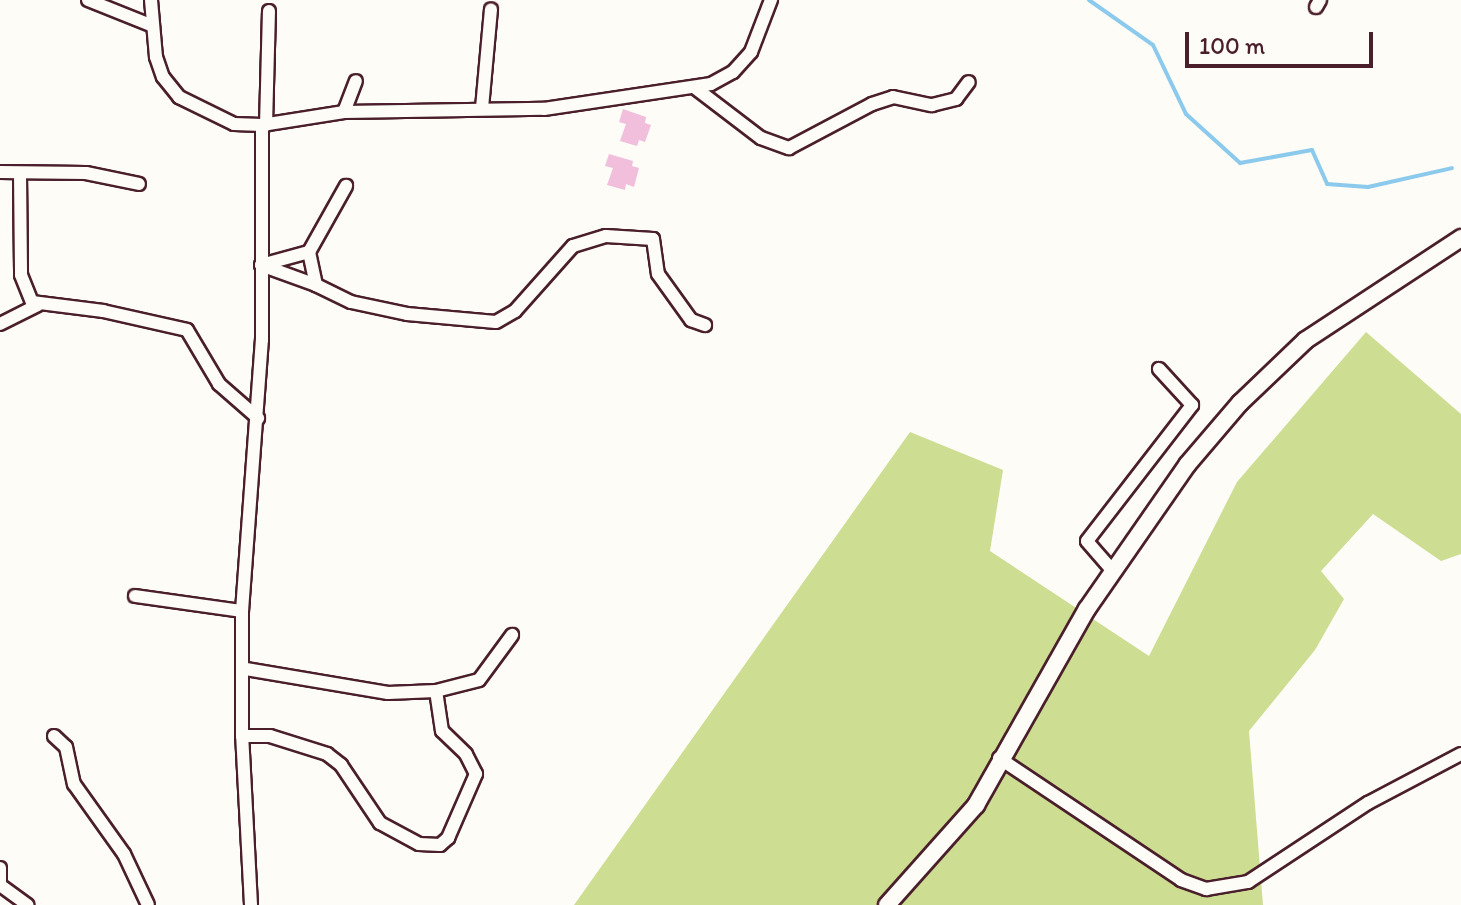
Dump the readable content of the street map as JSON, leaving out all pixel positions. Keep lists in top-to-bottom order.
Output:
{
  "scale_bar": "100 m"
}
